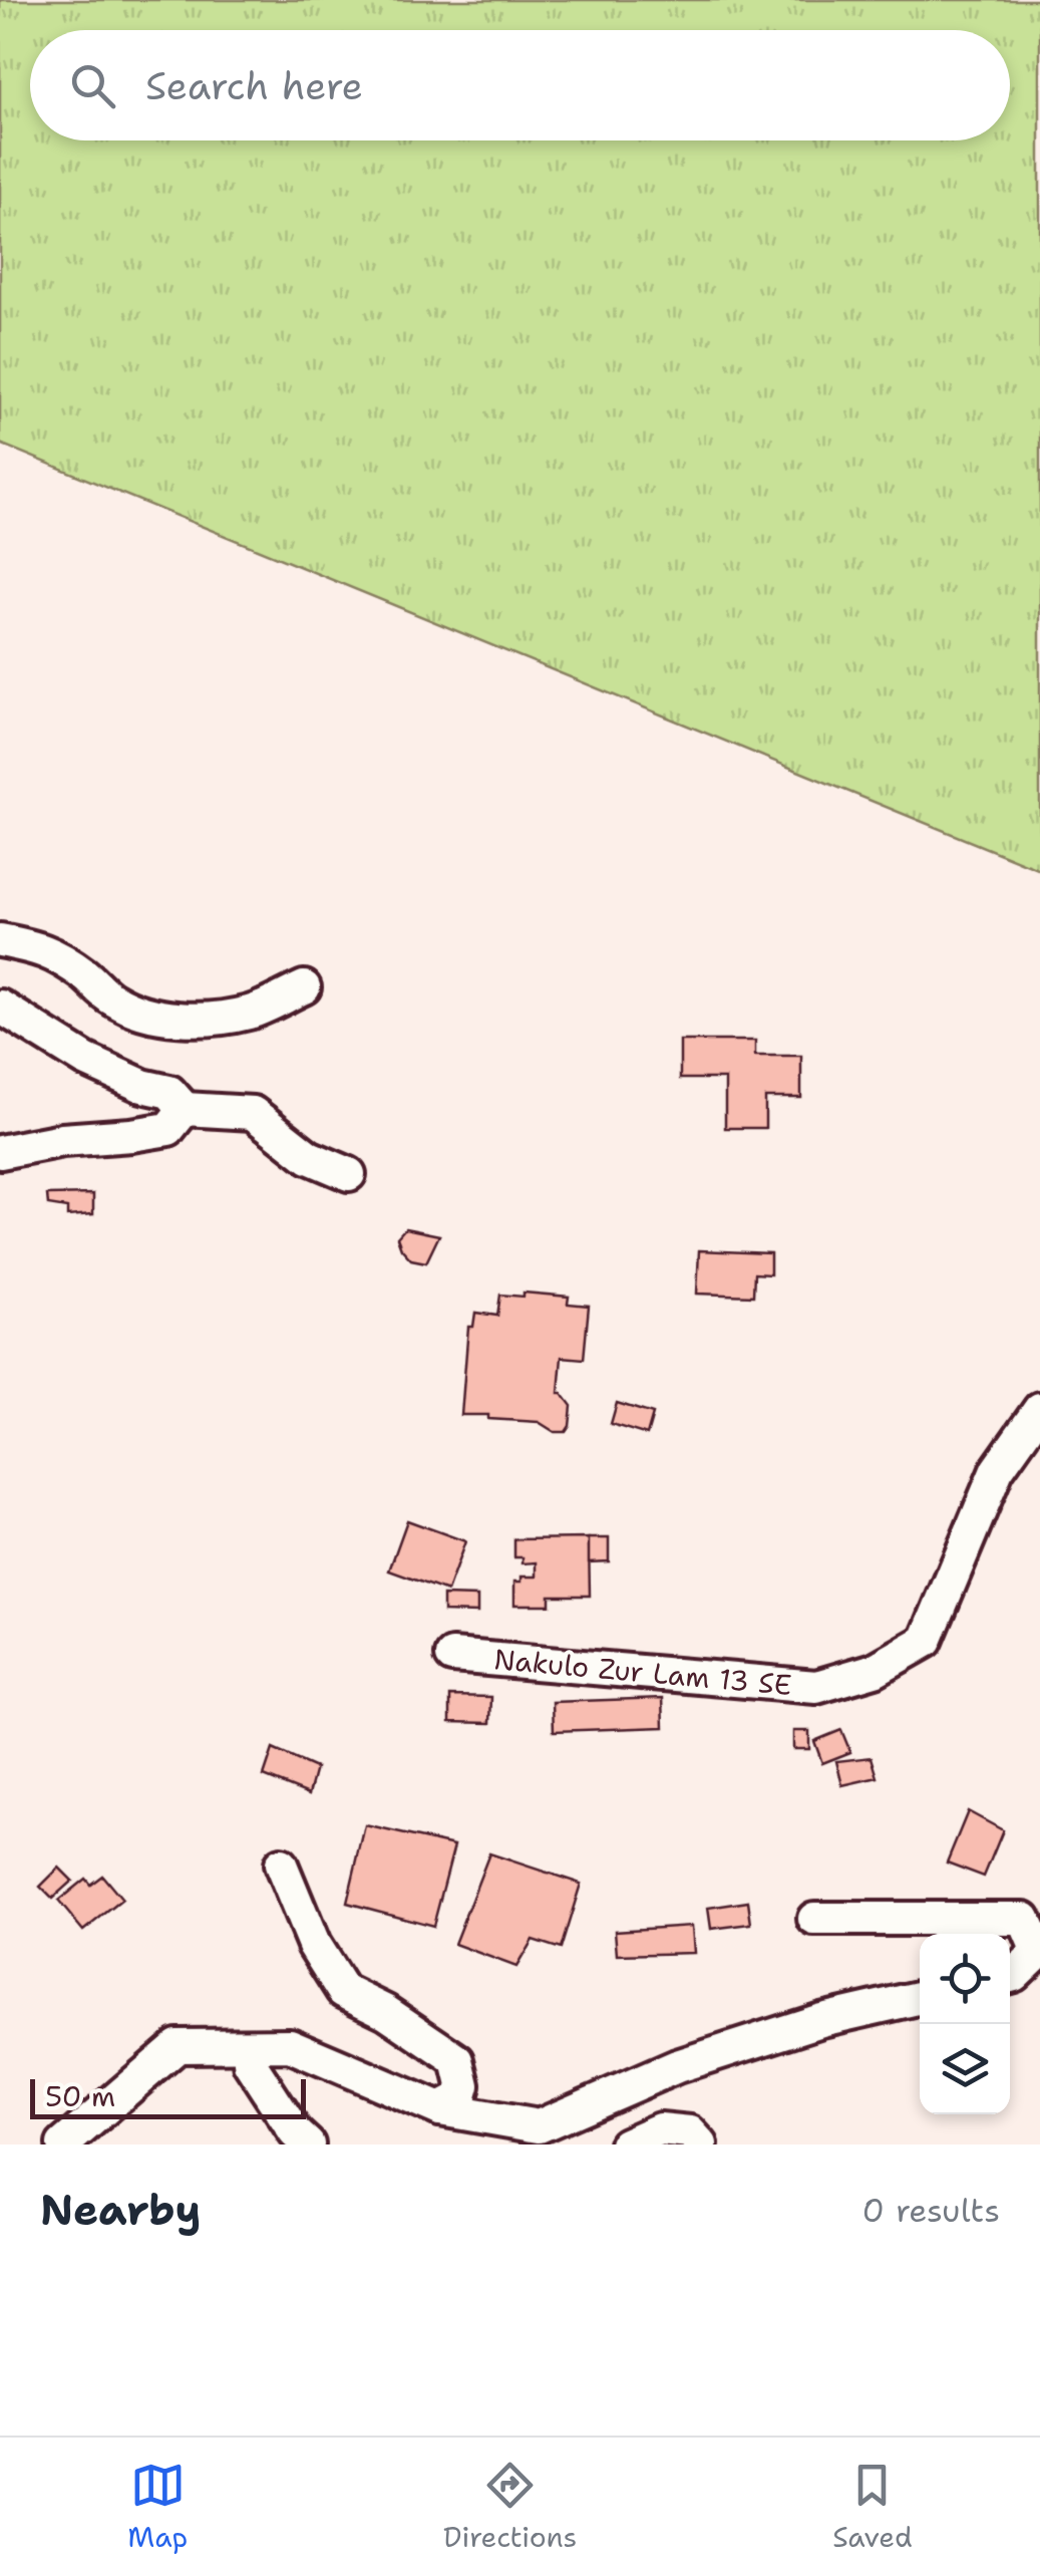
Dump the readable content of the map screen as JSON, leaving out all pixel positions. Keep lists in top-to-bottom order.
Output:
{
  "streets": {
    "street": ["Nakulo Zur Lam 13 SE"]
  },
  "scale_bar": "50 m",
  "page": {
    "search": "Search here",
    "scale": "50 m",
    "heading": ["Nearby", "0 results"],
    "nav": ["Map", "Directions", "Saved"]
  }
}
